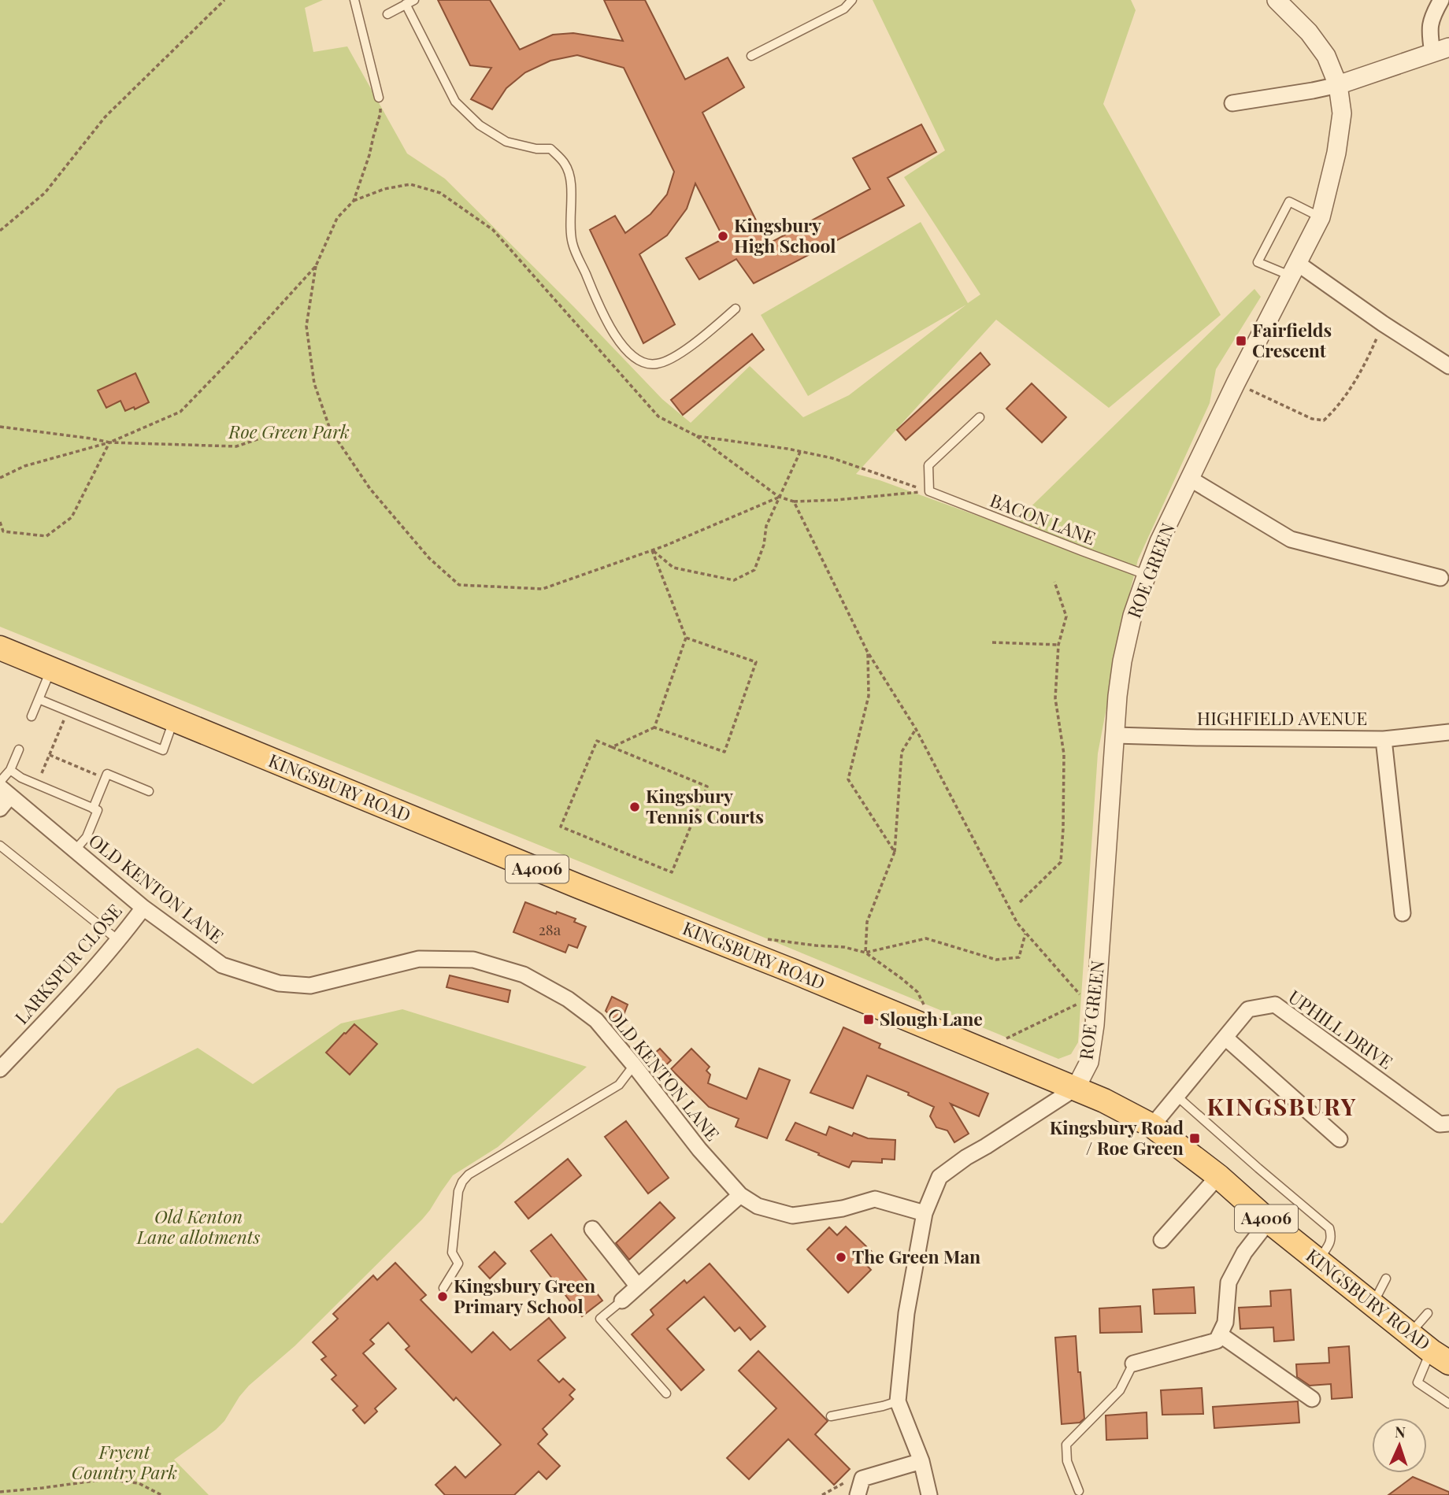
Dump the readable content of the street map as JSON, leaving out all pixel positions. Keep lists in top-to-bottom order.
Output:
{
  "streets": {
    "main road": ["KINGSBURY ROAD", "A4006"],
    "street": [
      "ROE GREEN",
      "HIGHFIELD AVENUE",
      "OLD KENTON LANE",
      "LARKSPUR CLOSE",
      "UPHILL DRIVE"
    ],
    "lane": ["BACON LANE"]
  },
  "crossings": [
    ["BACON LANE", "ROE GREEN"],
    ["ROE GREEN", "HIGHFIELD AVENUE"],
    ["ROE GREEN", "KINGSBURY ROAD"],
    ["KINGSBURY ROAD", "UPHILL DRIVE"],
    ["OLD KENTON LANE", "LARKSPUR CLOSE"]
  ],
  "districts": ["KINGSBURY"],
  "parks": ["Roe Green Park", "Old Kenton Lane allotments", "Fryent Country Park"],
  "places": {
    "other": [
      "Kingsbury High School",
      "Kingsbury Tennis Courts",
      "The Green Man",
      "Kingsbury Green Primary School"
    ],
    "transit": ["Fairfields Crescent", "Slough Lane", "Kingsbury Road / Roe Green"]
  },
  "house_numbers": ["28a"],
  "north": "top"
}
